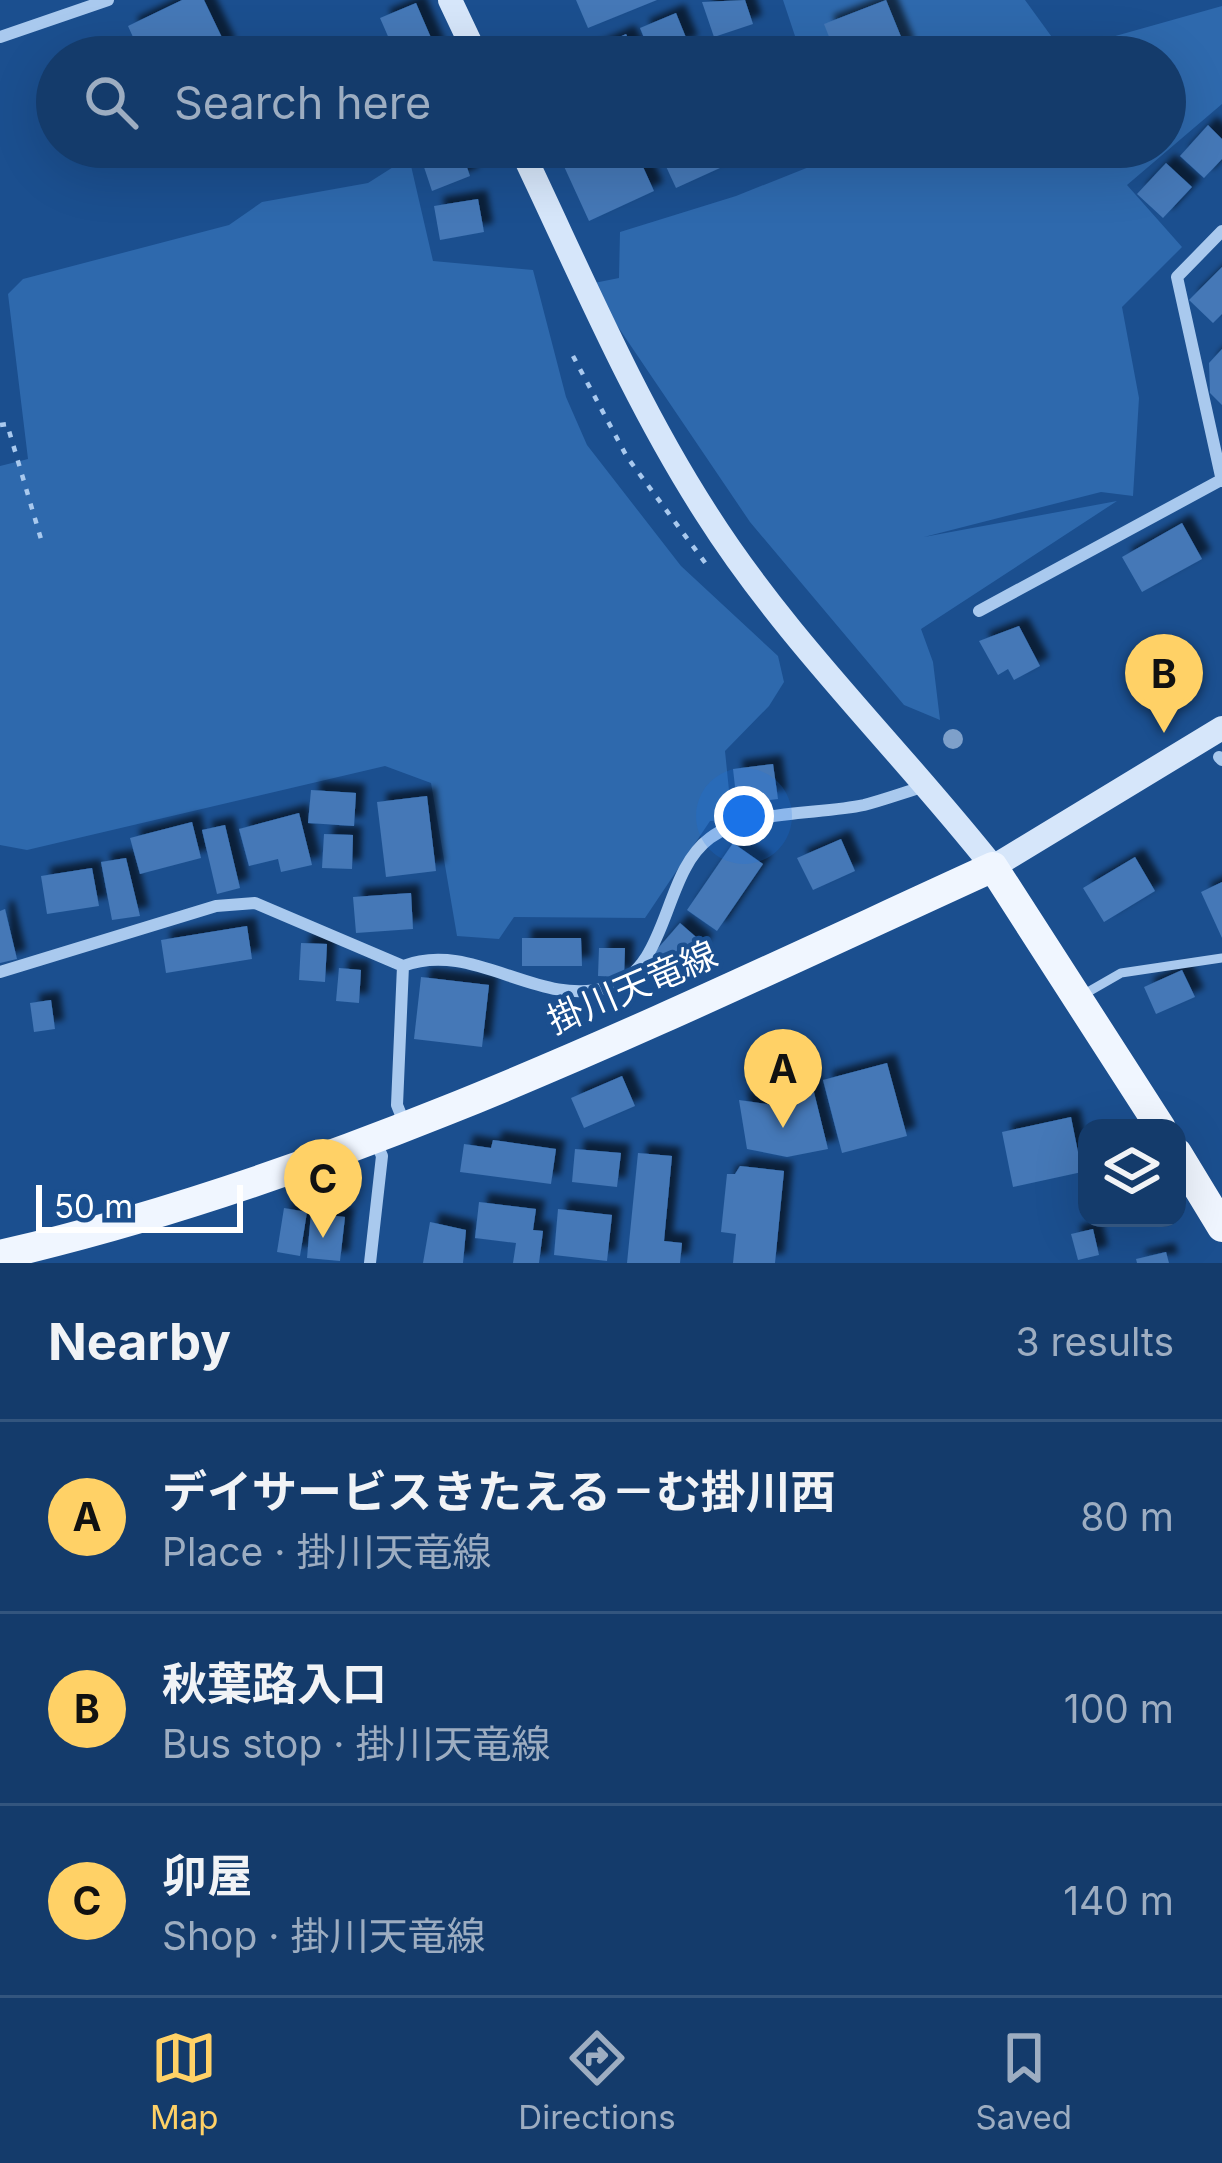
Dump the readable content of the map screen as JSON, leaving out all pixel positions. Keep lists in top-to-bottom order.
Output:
{
  "streets": {
    "main road": ["掛川天竜線"]
  },
  "scale_bar": "50 m",
  "page": {
    "search": "Search here",
    "pins": ["B", "A", "C"],
    "scale": "50 m",
    "heading": ["Nearby", "3 results"],
    "list": [
      {
        "mark": "A",
        "name": "デイサービスきたえる－む掛川西",
        "note": "Place · 掛川天竜線",
        "value": "80 m"
      },
      {
        "mark": "B",
        "name": "秋葉路入口",
        "note": "Bus stop · 掛川天竜線",
        "value": "100 m"
      },
      {
        "mark": "C",
        "name": "卯屋",
        "note": "Shop · 掛川天竜線",
        "value": "140 m"
      }
    ],
    "nav": ["Map", "Directions", "Saved"]
  }
}
